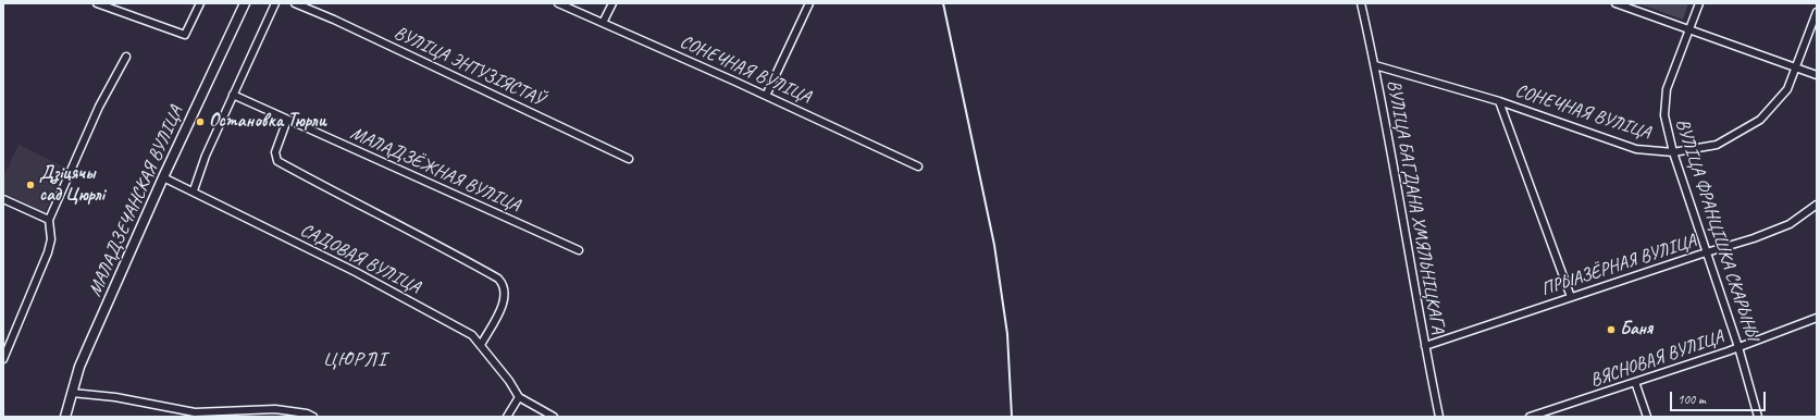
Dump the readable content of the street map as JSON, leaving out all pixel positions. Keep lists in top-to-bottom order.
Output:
{
  "streets": {
    "main road": ["МАЛАДЗЕЧАНСКАЯ ВУЛІЦА"],
    "street": [
      "ВУЛІЦА ЭНТУЗІЯСТАЎ",
      "СОНЕЧНАЯ ВУЛІЦА",
      "МАЛАДЗЁЖНАЯ ВУЛІЦА",
      "ВУЛІЦА БАГДАНА ХМЯЛЬНІЦКАГА",
      "ВУЛІЦА ФРАНЦІШКА СКАРЫНЫ",
      "САДОВАЯ ВУЛІЦА",
      "ПРЫАЗЁРНАЯ ВУЛІЦА",
      "ВЯСНОВАЯ ВУЛІЦА"
    ]
  },
  "crossings": [
    ["СОНЕЧНАЯ ВУЛІЦА", "ВУЛІЦА БАГДАНА ХМЯЛЬНІЦКАГА"],
    ["СОНЕЧНАЯ ВУЛІЦА", "ВУЛІЦА ФРАНЦІШКА СКАРЫНЫ"],
    ["МАЛАДЗЕЧАНСКАЯ ВУЛІЦА", "САДОВАЯ ВУЛІЦА"],
    ["ВУЛІЦА БАГДАНА ХМЯЛЬНІЦКАГА", "ПРЫАЗЁРНАЯ ВУЛІЦА"],
    ["ВУЛІЦА ФРАНЦІШКА СКАРЫНЫ", "ПРЫАЗЁРНАЯ ВУЛІЦА"],
    ["ВУЛІЦА ФРАНЦІШКА СКАРЫНЫ", "ВЯСНОВАЯ ВУЛІЦА"]
  ],
  "districts": ["ЦЮРЛІ"],
  "places": ["Остановка Тюрли", "Дзіцячы сад Цюрлі", "Баня"],
  "scale_bar": "100 m"
}
